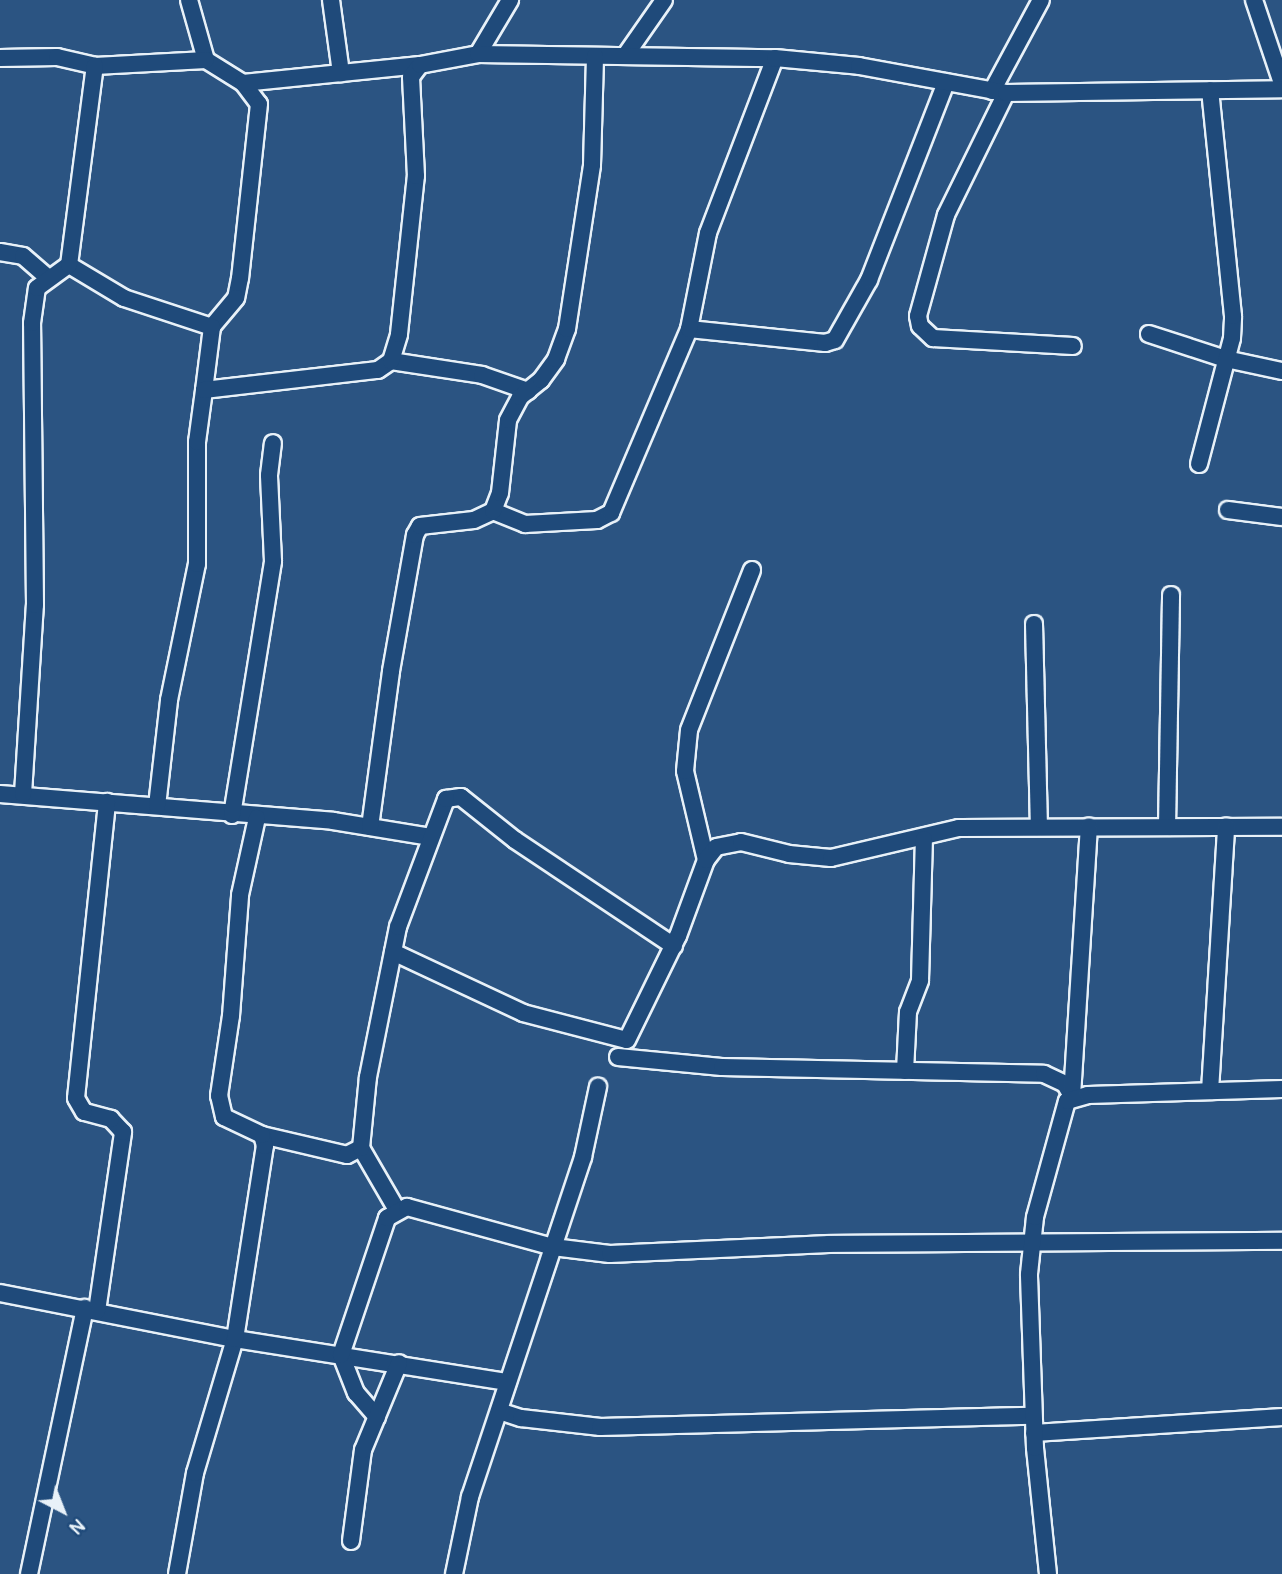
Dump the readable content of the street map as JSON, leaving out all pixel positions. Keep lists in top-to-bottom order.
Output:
{
  "north": "bottom right"
}
